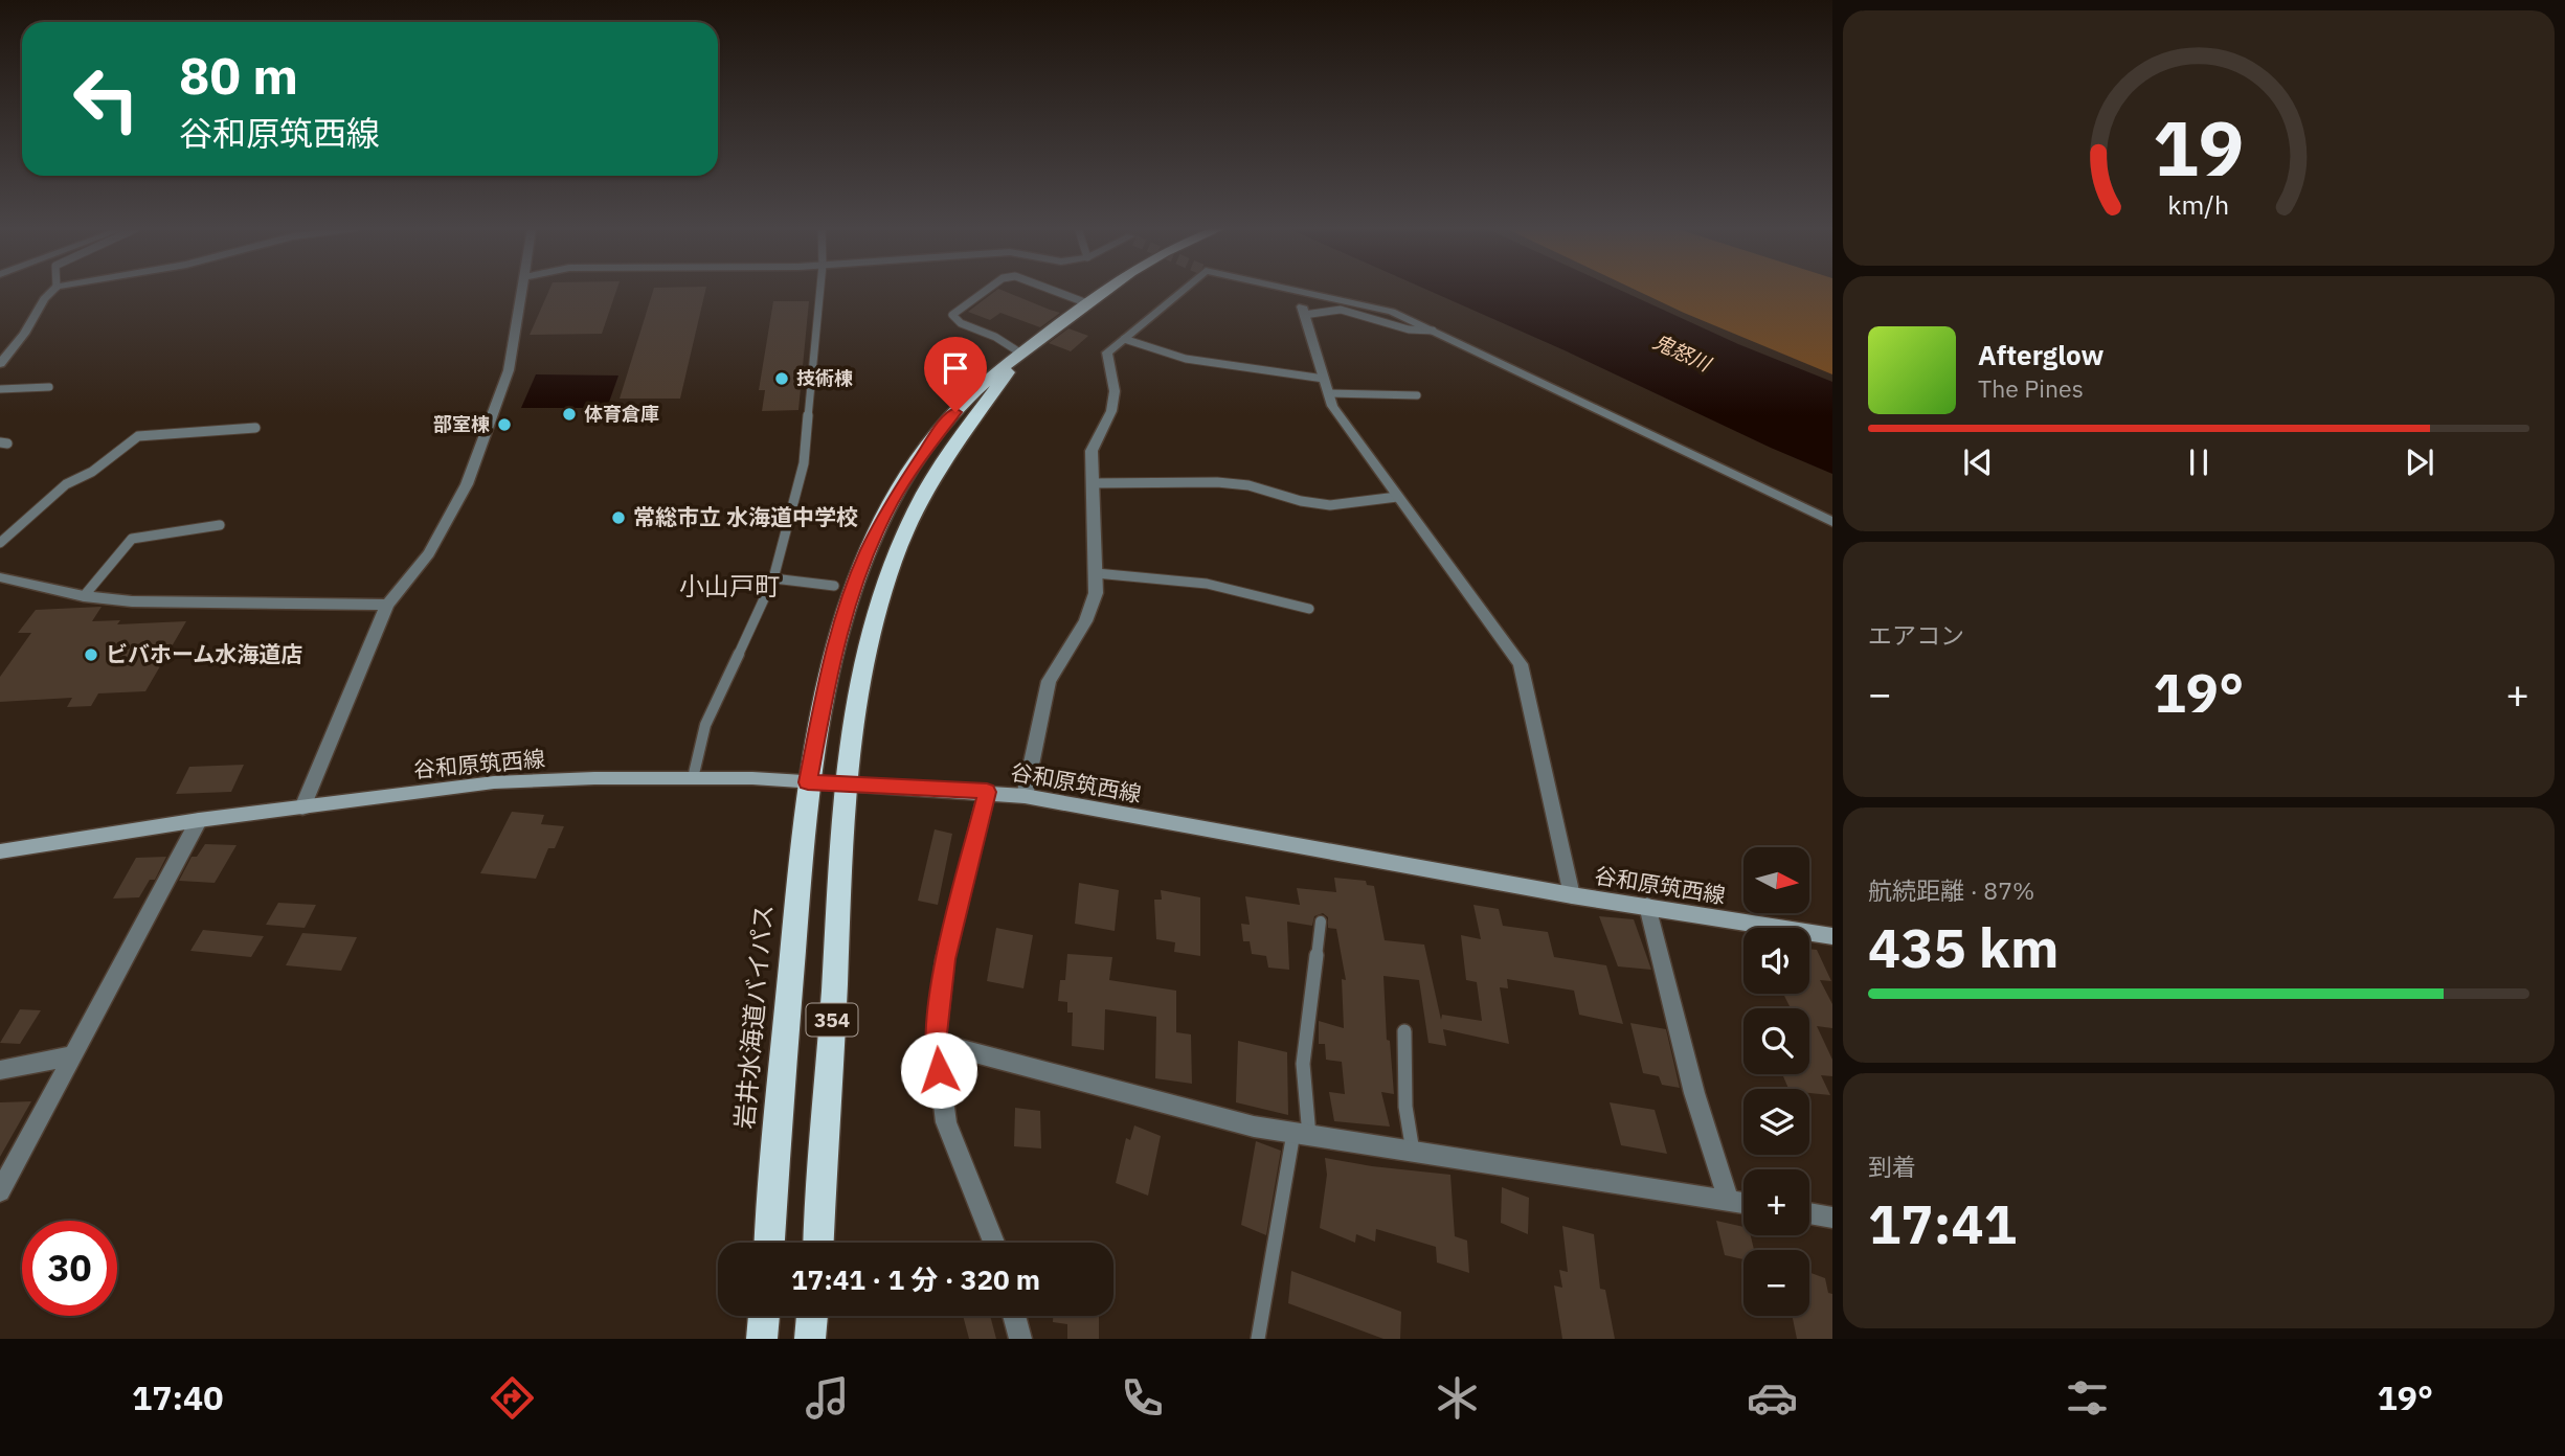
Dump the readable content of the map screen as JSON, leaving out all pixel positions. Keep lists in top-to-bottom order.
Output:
{
  "streets": {
    "highway": ["岩井水海道バイパス", "354"],
    "main road": ["谷和原筑西線"]
  },
  "crossings": [
    ["谷和原筑西線", "岩井水海道バイパス"],
    ["谷和原筑西線", "354"],
    ["岩井水海道バイパス", "354"]
  ],
  "districts": ["小山戸町"],
  "water": ["鬼怒川"],
  "places": [
    "技術棟",
    "体育倉庫",
    "部室棟",
    "常総市立 水海道中学校",
    "ビバホーム水海道店"
  ],
  "north": "right",
  "page": {
    "turn": ["80 m", "谷和原筑西線"],
    "song": ["Afterglow", "The Pines"],
    "tile": [
      "エアコン",
      ["航続距離 · 87%", "435 km"],
      ["到着", "17:41"]
    ],
    "heat": ["−", "19°", "+"],
    "map_buttons": ["+", "−"],
    "limit": "30",
    "trip": "17:41 · 1 分 · 320 m",
    "tabs": ["17:40", "19°"],
    "gauge": ["19", "km/h"]
  }
}
